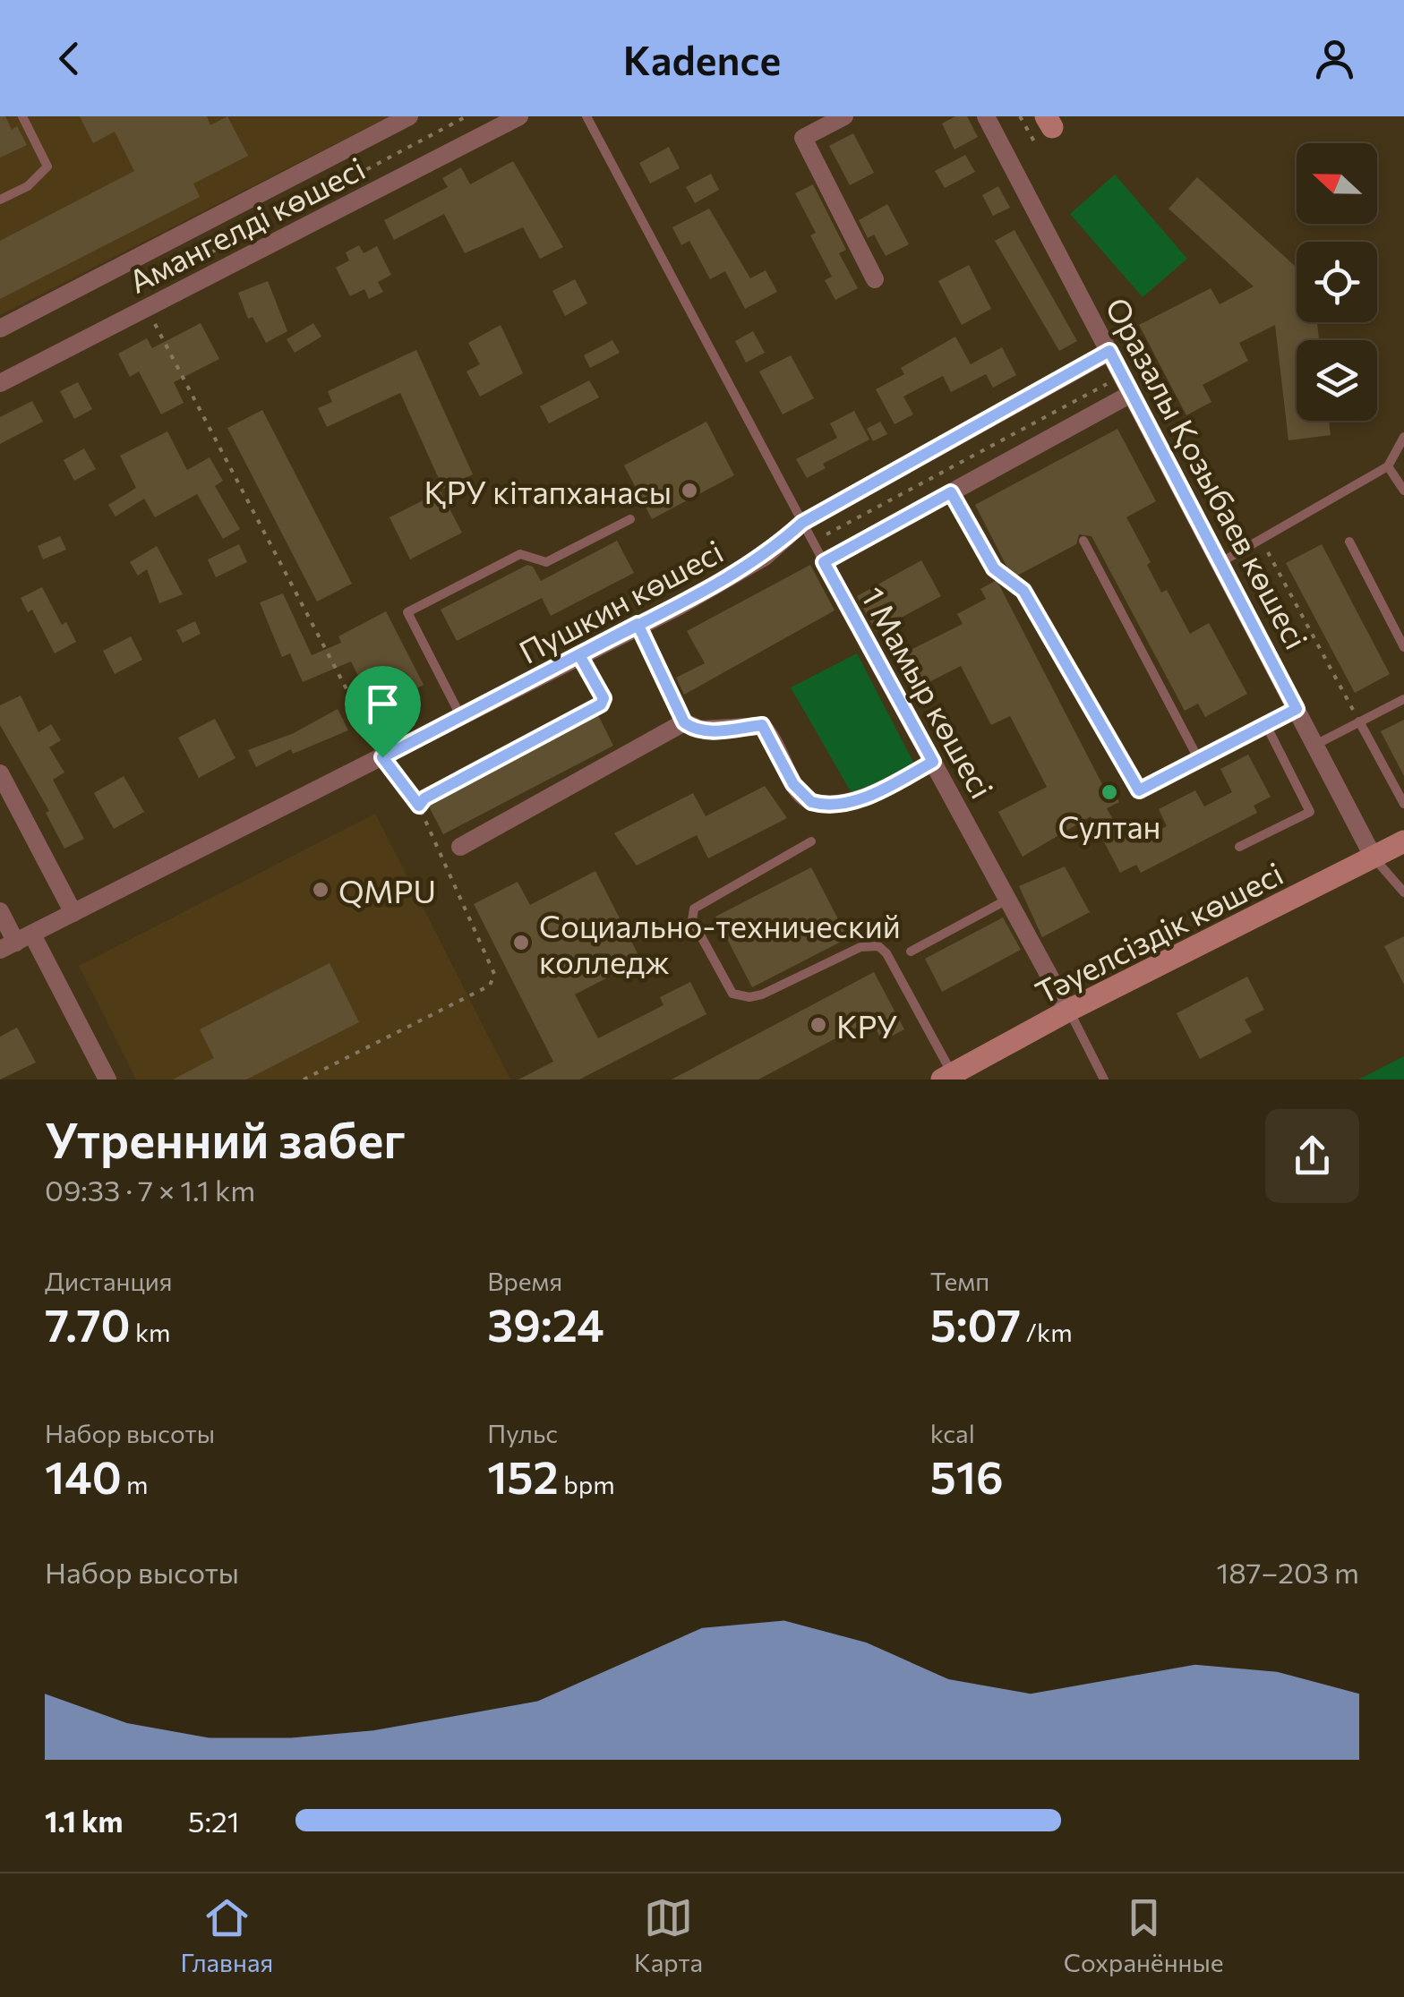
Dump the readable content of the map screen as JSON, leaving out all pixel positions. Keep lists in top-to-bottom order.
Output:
{
  "streets": {
    "main road": ["Тәуелсіздік көшесі"],
    "street": [
      "Амангелді көшесі",
      "Оразалы Қозыбаев көшесі",
      "Пушкин көшесі",
      "1 Мамыр көшесі"
    ]
  },
  "crossings": [
    ["Оразалы Қозыбаев көшесі", "Пушкин көшесі"],
    ["Оразалы Қозыбаев көшесі", "Тәуелсіздік көшесі"],
    ["Пушкин көшесі", "1 Мамыр көшесі"],
    ["1 Мамыр көшесі", "Тәуелсіздік көшесі"]
  ],
  "places": [
    "ҚРУ кітапханасы",
    "Султан",
    "QMPU",
    "Социально-технический колледж",
    "КРУ"
  ],
  "north": "left",
  "page": {
    "header": "Kadence",
    "heading": ["Утренний забег", "09:33 · 7 × 1.1 km"],
    "stats": [
      ["Дистанция", "7.70 km"],
      ["Время", "39:24"],
      ["Темп", "5:07 /km"],
      ["Набор высоты", "140 m"],
      ["Пульс", "152 bpm"],
      ["kcal", "516"]
    ],
    "chart": ["Набор высоты", "187–203 m"],
    "list": [
      {
        "name": "1.1 km",
        "note": "5:21"
      }
    ],
    "tabs": ["Главная", "Карта", "Сохранённые"]
  }
}
